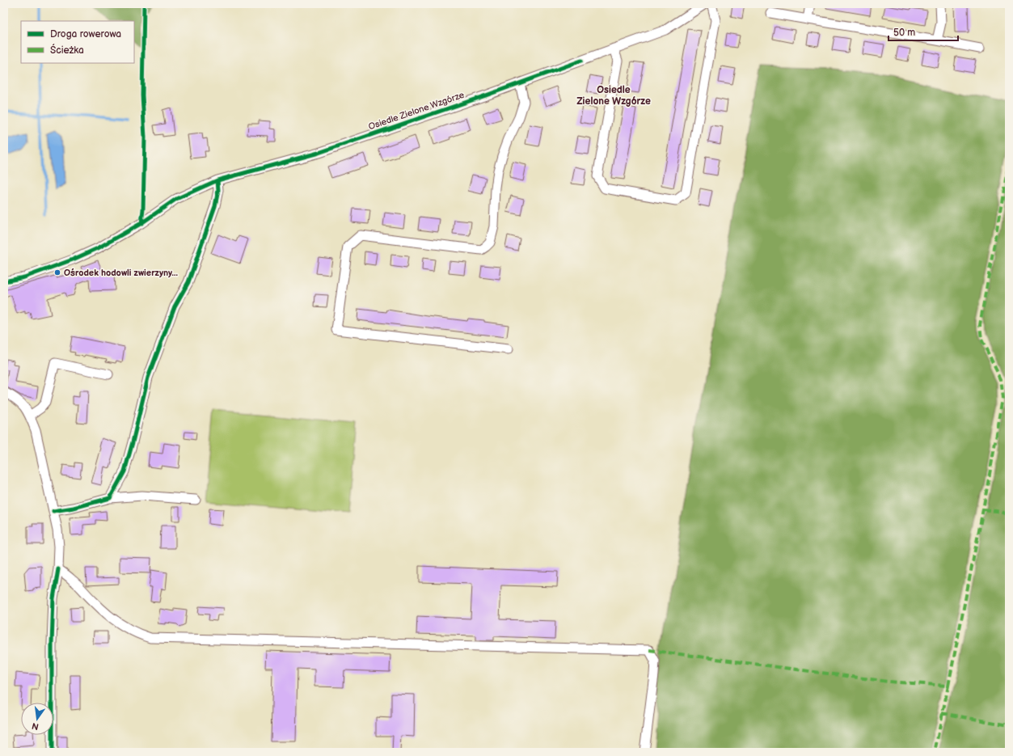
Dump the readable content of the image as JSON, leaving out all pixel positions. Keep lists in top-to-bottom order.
{
  "streets": {
    "street": ["Osiedle Zielone Wzgórze"]
  },
  "districts": ["Osiedle Zielone Wzgórze"],
  "places": ["Ośrodek hodowli zwierzyny..."],
  "legend": ["Droga rowerowa", "Ścieżka"],
  "scale_bar": "50 m",
  "north": "bottom"
}
